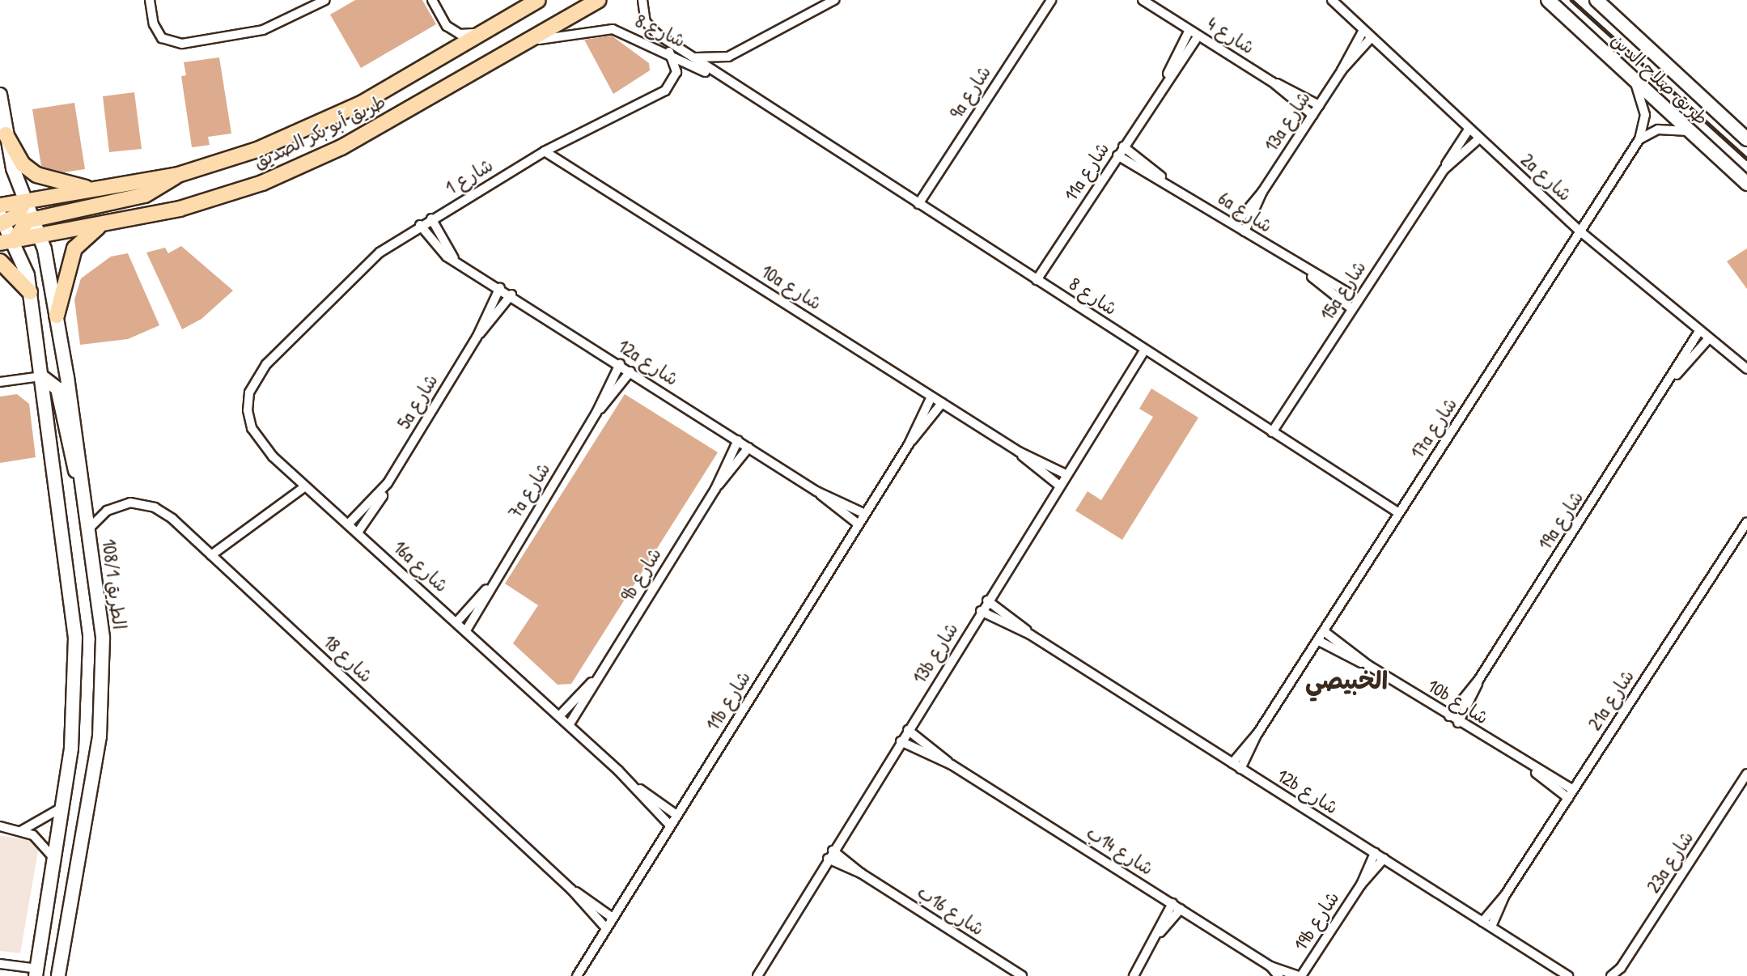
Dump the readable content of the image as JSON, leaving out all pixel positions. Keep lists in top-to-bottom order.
{
  "streets": {
    "main road": ["طريق أبو بكر الصديق"],
    "street": [
      "شارع 8",
      "شارع 4",
      "طريق صلاح الدين",
      "9a شارع",
      "13a شارع",
      "11a شارع",
      "شارع 1",
      "2a شارع",
      "6a شارع",
      "10a شارع",
      "15a شارع",
      "12a شارع",
      "5a شارع",
      "17a شارع",
      "7a شارع",
      "19a شارع",
      "16a شارع",
      "9b شارع",
      "108/1 الطريق",
      "13b شارع",
      "شارع 18",
      "21a شارع",
      "11b شارع",
      "10b شارع",
      "12b شارع",
      "شارع 14ب",
      "23a شارع",
      "شارع 16ب",
      "19b شارع"
    ]
  },
  "crossings": [
    ["شارع 8", "9a شارع"],
    ["شارع 8", "طريق أبو بكر الصديق"],
    ["شارع 8", "11a شارع"],
    ["شارع 8", "شارع 1"],
    ["شارع 8", "15a شارع"],
    ["شارع 8", "17a شارع"],
    ["شارع 8", "13b شارع"],
    ["شارع 4", "13a شارع"],
    ["شارع 4", "11a شارع"],
    ["طريق صلاح الدين", "17a شارع"],
    ["13a شارع", "2a شارع"],
    ["13a شارع", "6a شارع"],
    ["طريق أبو بكر الصديق", "108/1 الطريق"],
    ["11a شارع", "6a شارع"],
    ["شارع 1", "10a شارع"],
    ["شارع 1", "12a شارع"],
    ["شارع 1", "16a شارع"],
    ["2a شارع", "15a شارع"],
    ["2a شارع", "17a شارع"],
    ["2a شارع", "19a شارع"],
    ["6a شارع", "15a شارع"],
    ["10a شارع", "13b شارع"],
    ["10a شارع", "11b شارع"],
    ["12a شارع", "5a شارع"],
    ["12a شارع", "7a شارع"],
    ["12a شارع", "9b شارع"],
    ["12a شارع", "11b شارع"],
    ["5a شارع", "16a شارع"],
    ["17a شارع", "10b شارع"],
    ["17a شارع", "12b شارع"],
    ["7a شارع", "16a شارع"],
    ["19a شارع", "10b شارع"],
    ["16a شارع", "9b شارع"],
    ["16a شارع", "11b شارع"],
    ["108/1 الطريق", "شارع 18"],
    ["13b شارع", "12b شارع"],
    ["13b شارع", "شارع 14ب"],
    ["13b شارع", "شارع 16ب"],
    ["شارع 18", "11b شارع"],
    ["21a شارع", "10b شارع"],
    ["21a شارع", "12b شارع"],
    ["12b شارع", "19b شارع"],
    ["شارع 14ب", "19b شارع"]
  ],
  "districts": ["الخبيصي"]
}
